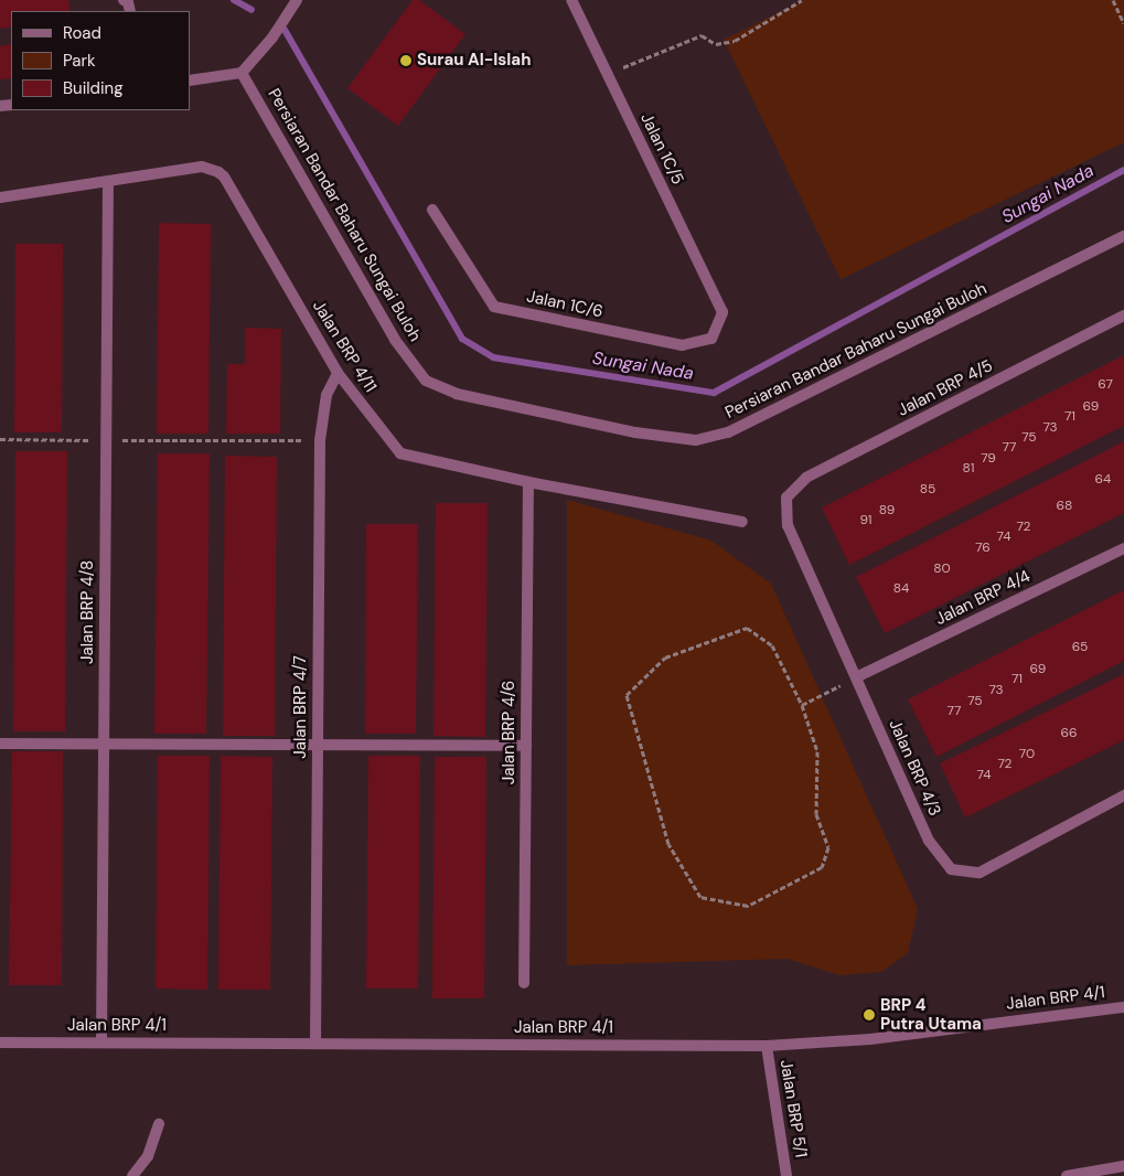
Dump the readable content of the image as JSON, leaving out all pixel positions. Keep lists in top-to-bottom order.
{
  "streets": {
    "street": [
      "Jalan 1C/5",
      "Persiaran Bandar Baharu Sungai Buloh",
      "Jalan 1C/6",
      "Jalan BRP 4/11",
      "Jalan BRP 4/5",
      "Jalan BRP 4/4",
      "Jalan BRP 4/8",
      "Jalan BRP 4/7",
      "Jalan BRP 4/6",
      "Jalan BRP 4/3",
      "Jalan BRP 4/1",
      "Jalan BRP 5/1"
    ]
  },
  "crossings": [
    ["Jalan 1C/5", "Jalan 1C/6"],
    ["Jalan BRP 4/11", "Jalan BRP 4/8"],
    ["Jalan BRP 4/11", "Jalan BRP 4/7"],
    ["Jalan BRP 4/11", "Jalan BRP 4/6"],
    ["Jalan BRP 4/5", "Jalan BRP 4/3"],
    ["Jalan BRP 4/4", "Jalan BRP 4/3"],
    ["Jalan BRP 4/8", "Jalan BRP 4/1"],
    ["Jalan BRP 4/7", "Jalan BRP 4/1"],
    ["Jalan BRP 4/1", "Jalan BRP 5/1"]
  ],
  "water": ["Sungai Nada"],
  "places": ["Surau Al-Islah", "BRP 4 Putra Utama"],
  "house_numbers": [
    "67",
    "69",
    "71",
    "73",
    "75",
    "77",
    "79",
    "81",
    "64",
    "85",
    "68",
    "89",
    "91",
    "72",
    "74",
    "76",
    "80",
    "84",
    "65",
    "69",
    "71",
    "73",
    "75",
    "77",
    "66",
    "70",
    "72",
    "74"
  ],
  "legend": ["Road", "Park", "Building"]
}
